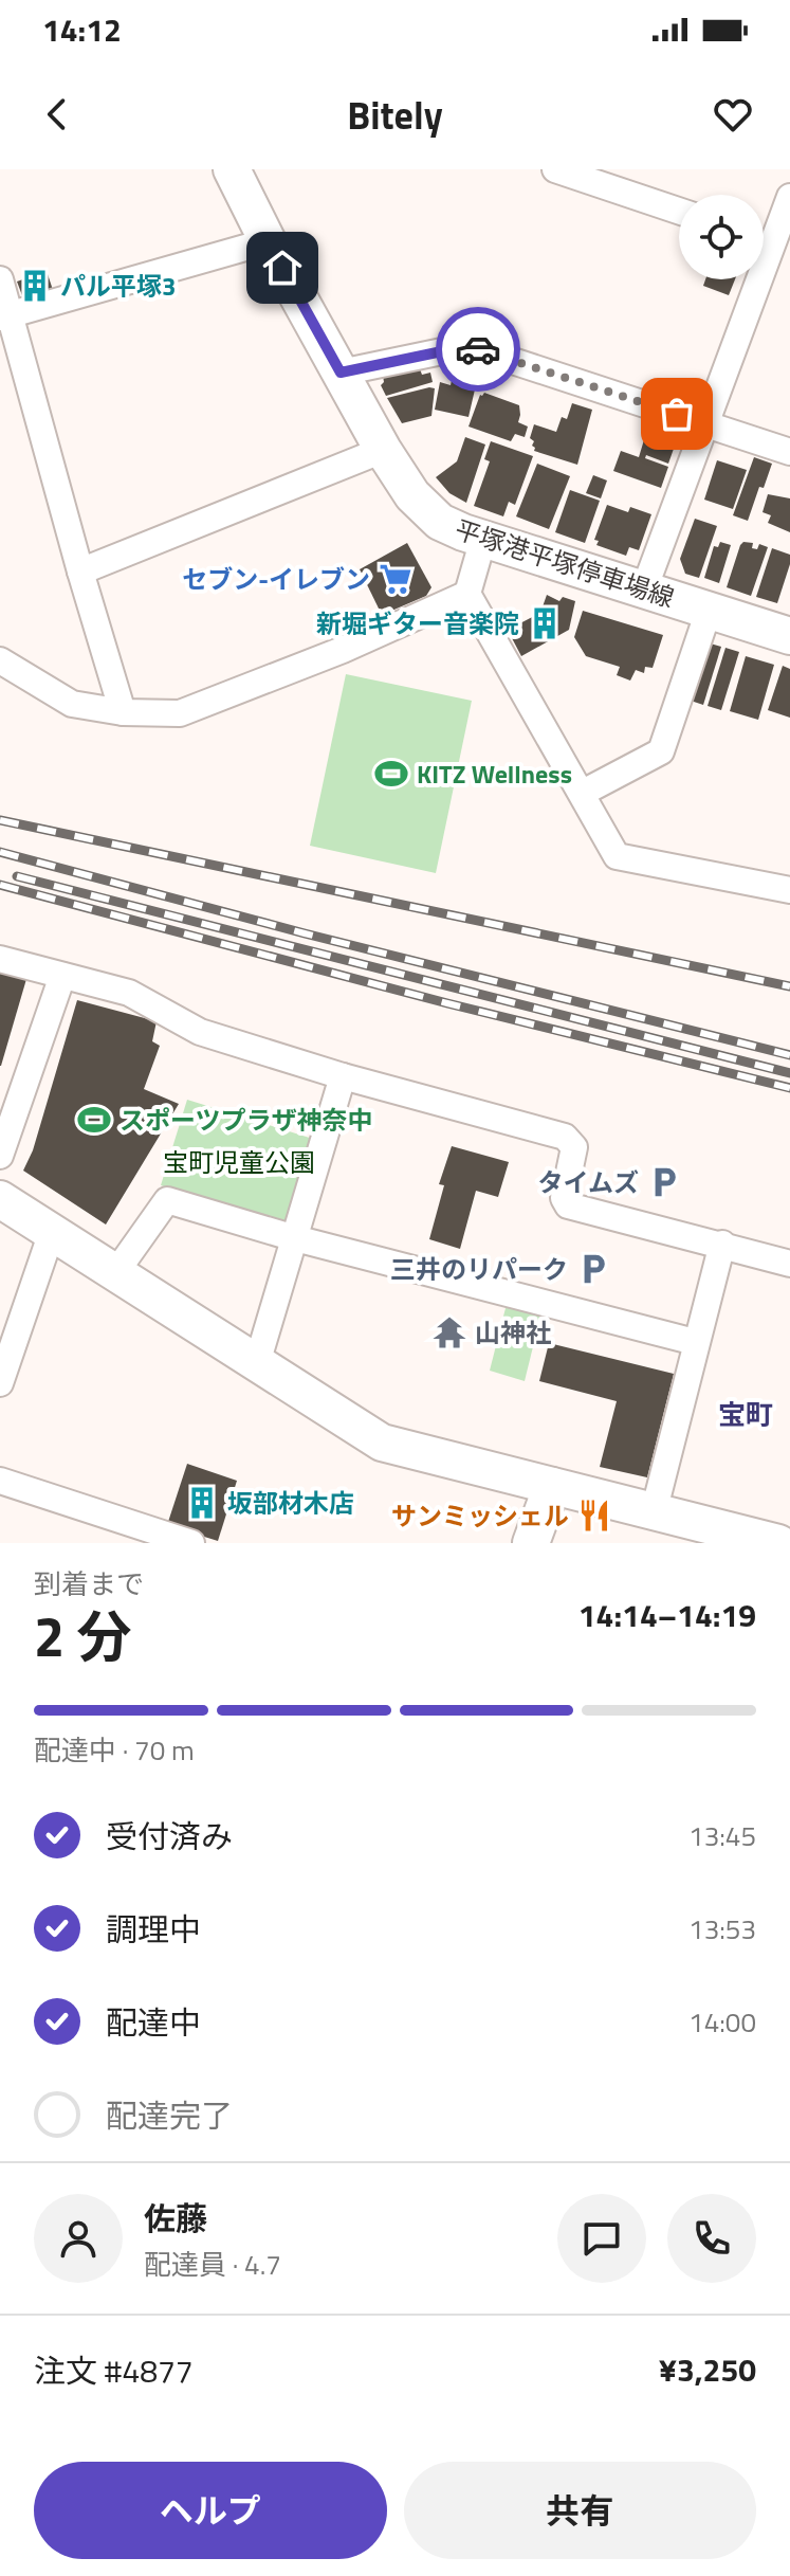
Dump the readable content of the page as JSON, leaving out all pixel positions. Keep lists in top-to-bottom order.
{
  "streets": {
    "street": ["平塚港平塚停車場線"]
  },
  "districts": ["宝町"],
  "parks": ["宝町児童公園"],
  "places": {
    "building": ["パル平塚3", "新堀ギター音楽院", "坂部材木店"],
    "supermarket": ["セブン-イレブン"],
    "sports": ["KITZ Wellness", "スポーツプラザ神奈中"],
    "parking": ["タイムズ", "三井のリパーク"],
    "temple": ["山神社"],
    "restaurant": ["サンミッシェル"]
  },
  "page": {
    "status": "14:12",
    "header": "Bitely",
    "heading": ["2 分", "到着まで", "14:14–14:19"],
    "panel": [
      "佐藤",
      "配達員 · 4.7",
      "注文 #4877",
      "¥3,250"
    ],
    "bar": "配達中 · 70 m",
    "list": [
      ["受付済み", "13:45"],
      ["調理中", "13:53"],
      ["配達中", "14:00"],
      "配達完了"
    ],
    "buttons": ["ヘルプ", "共有"]
  }
}
